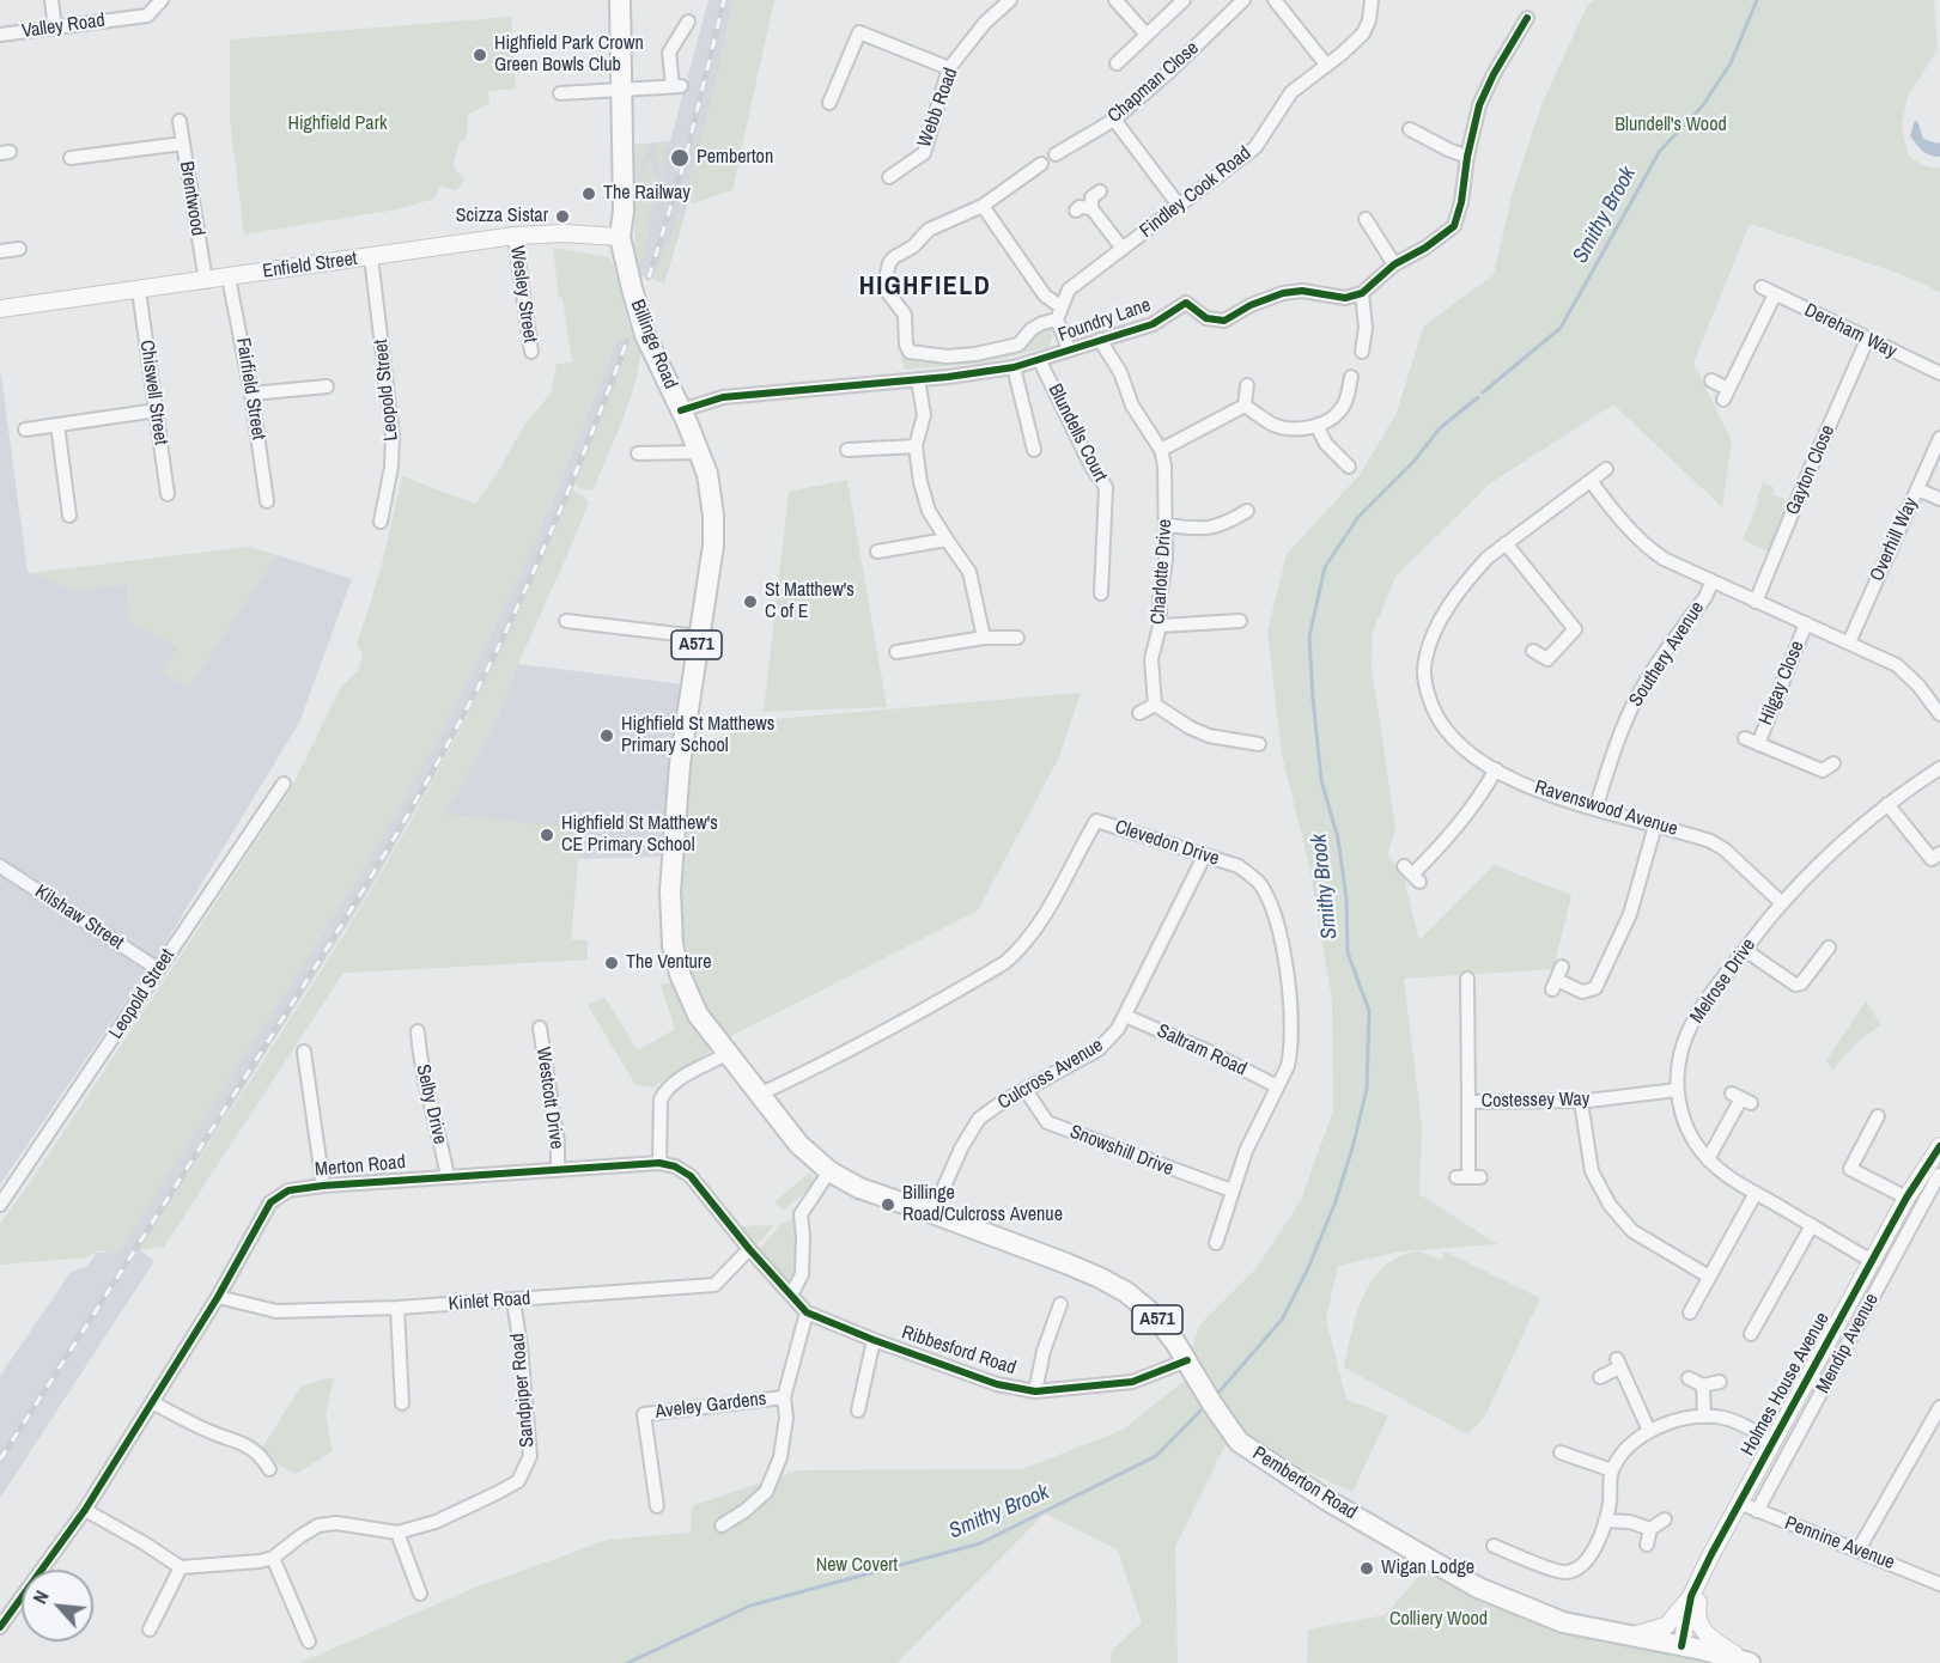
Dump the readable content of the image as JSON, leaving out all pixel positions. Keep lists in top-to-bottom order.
{
  "streets": {
    "main road": [
      "Enfield Street",
      "Billinge Road",
      "A571",
      "Holmes House Avenue",
      "Pemberton Road"
    ],
    "street": [
      "Valley Road",
      "Chapman Close",
      "Webb Road",
      "Findley Cook Road",
      "Brentwood",
      "Wesley Street",
      "Foundry Lane",
      "Dereham Way",
      "Fairfield Street",
      "Leopold Street",
      "Chiswell Street",
      "Blundells Court",
      "Gayton Close",
      "Overhill Way",
      "Charlotte Drive",
      "Southery Avenue",
      "Hilgay Close",
      "Ravenswood Avenue",
      "Clevedon Drive",
      "Kilshaw Street",
      "Melrose Drive",
      "Saltram Road",
      "Culcross Avenue",
      "Westcott Drive",
      "Costessey Way",
      "Selby Drive",
      "Snowshill Drive",
      "Merton Road",
      "Kinlet Road",
      "Mendip Avenue",
      "Ribbesford Road",
      "Sandpiper Road",
      "Aveley Gardens",
      "Pennine Avenue"
    ]
  },
  "crossings": [
    ["Brentwood", "Enfield Street"],
    ["Enfield Street", "Wesley Street"],
    ["Enfield Street", "Billinge Road"],
    ["Enfield Street", "Fairfield Street"],
    ["Enfield Street", "Leopold Street"],
    ["Enfield Street", "Chiswell Street"],
    ["Foundry Lane", "Billinge Road"],
    ["Foundry Lane", "Blundells Court"],
    ["Foundry Lane", "Charlotte Drive"],
    ["Dereham Way", "Gayton Close"],
    ["Billinge Road", "Pemberton Road"],
    ["Leopold Street", "Kilshaw Street"],
    ["Southery Avenue", "Ravenswood Avenue"],
    ["Ravenswood Avenue", "Melrose Drive"],
    ["Clevedon Drive", "Saltram Road"],
    ["Clevedon Drive", "Culcross Avenue"],
    ["Clevedon Drive", "Snowshill Drive"],
    ["Clevedon Drive", "Pemberton Road"],
    ["Melrose Drive", "Costessey Way"],
    ["Melrose Drive", "Holmes House Avenue"],
    ["Saltram Road", "Culcross Avenue"],
    ["Culcross Avenue", "Snowshill Drive"],
    ["Culcross Avenue", "Pemberton Road"],
    ["Westcott Drive", "Merton Road"],
    ["Selby Drive", "Merton Road"],
    ["Merton Road", "Kinlet Road"],
    ["Merton Road", "Ribbesford Road"],
    ["Kinlet Road", "Sandpiper Road"],
    ["Mendip Avenue", "Holmes House Avenue"],
    ["Mendip Avenue", "Pennine Avenue"],
    ["Ribbesford Road", "Pemberton Road"],
    ["Holmes House Avenue", "Pemberton Road"],
    ["Holmes House Avenue", "Pennine Avenue"]
  ],
  "districts": ["HIGHFIELD"],
  "water": ["Smithy Brook"],
  "parks": [
    "Highfield Park",
    "Blundell's Wood",
    "New Covert",
    "Colliery Wood"
  ],
  "places": [
    "Highfield Park Crown Green Bowls Club",
    "Pemberton",
    "The Railway",
    "Scizza Sistar",
    "St Matthew's C of E",
    "Highfield St Matthews Primary School",
    "Highfield St Matthew's CE Primary School",
    "The Venture",
    "Billinge Road/Culcross Avenue",
    "Wigan Lodge"
  ],
  "north": "top left"
}
